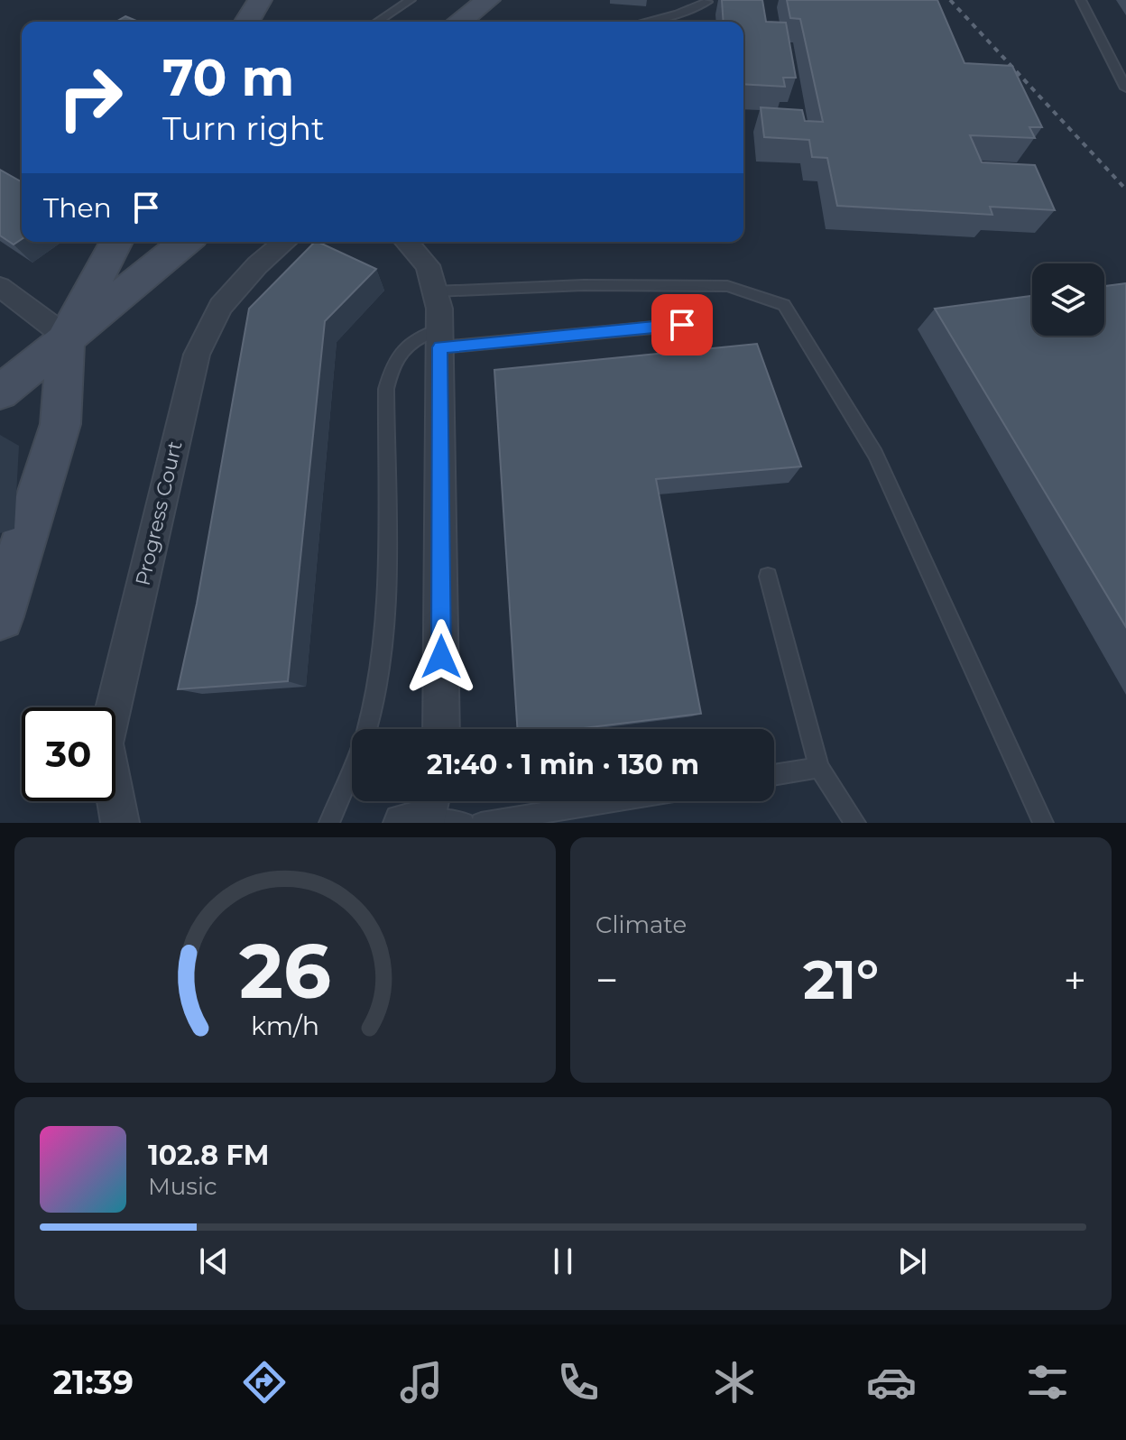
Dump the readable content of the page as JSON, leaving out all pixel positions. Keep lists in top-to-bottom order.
{
  "streets": {
    "street": ["Progress Court"]
  },
  "page": {
    "turn": ["70 m", "Turn right"],
    "then": "Then",
    "limit": "30",
    "trip": "21:40 · 1 min · 130 m",
    "tile": "Climate",
    "heat": ["−", "21°", "+"],
    "song": ["102.8 FM", "Music"],
    "tabs": "21:39",
    "gauge": ["26", "km/h"]
  }
}
